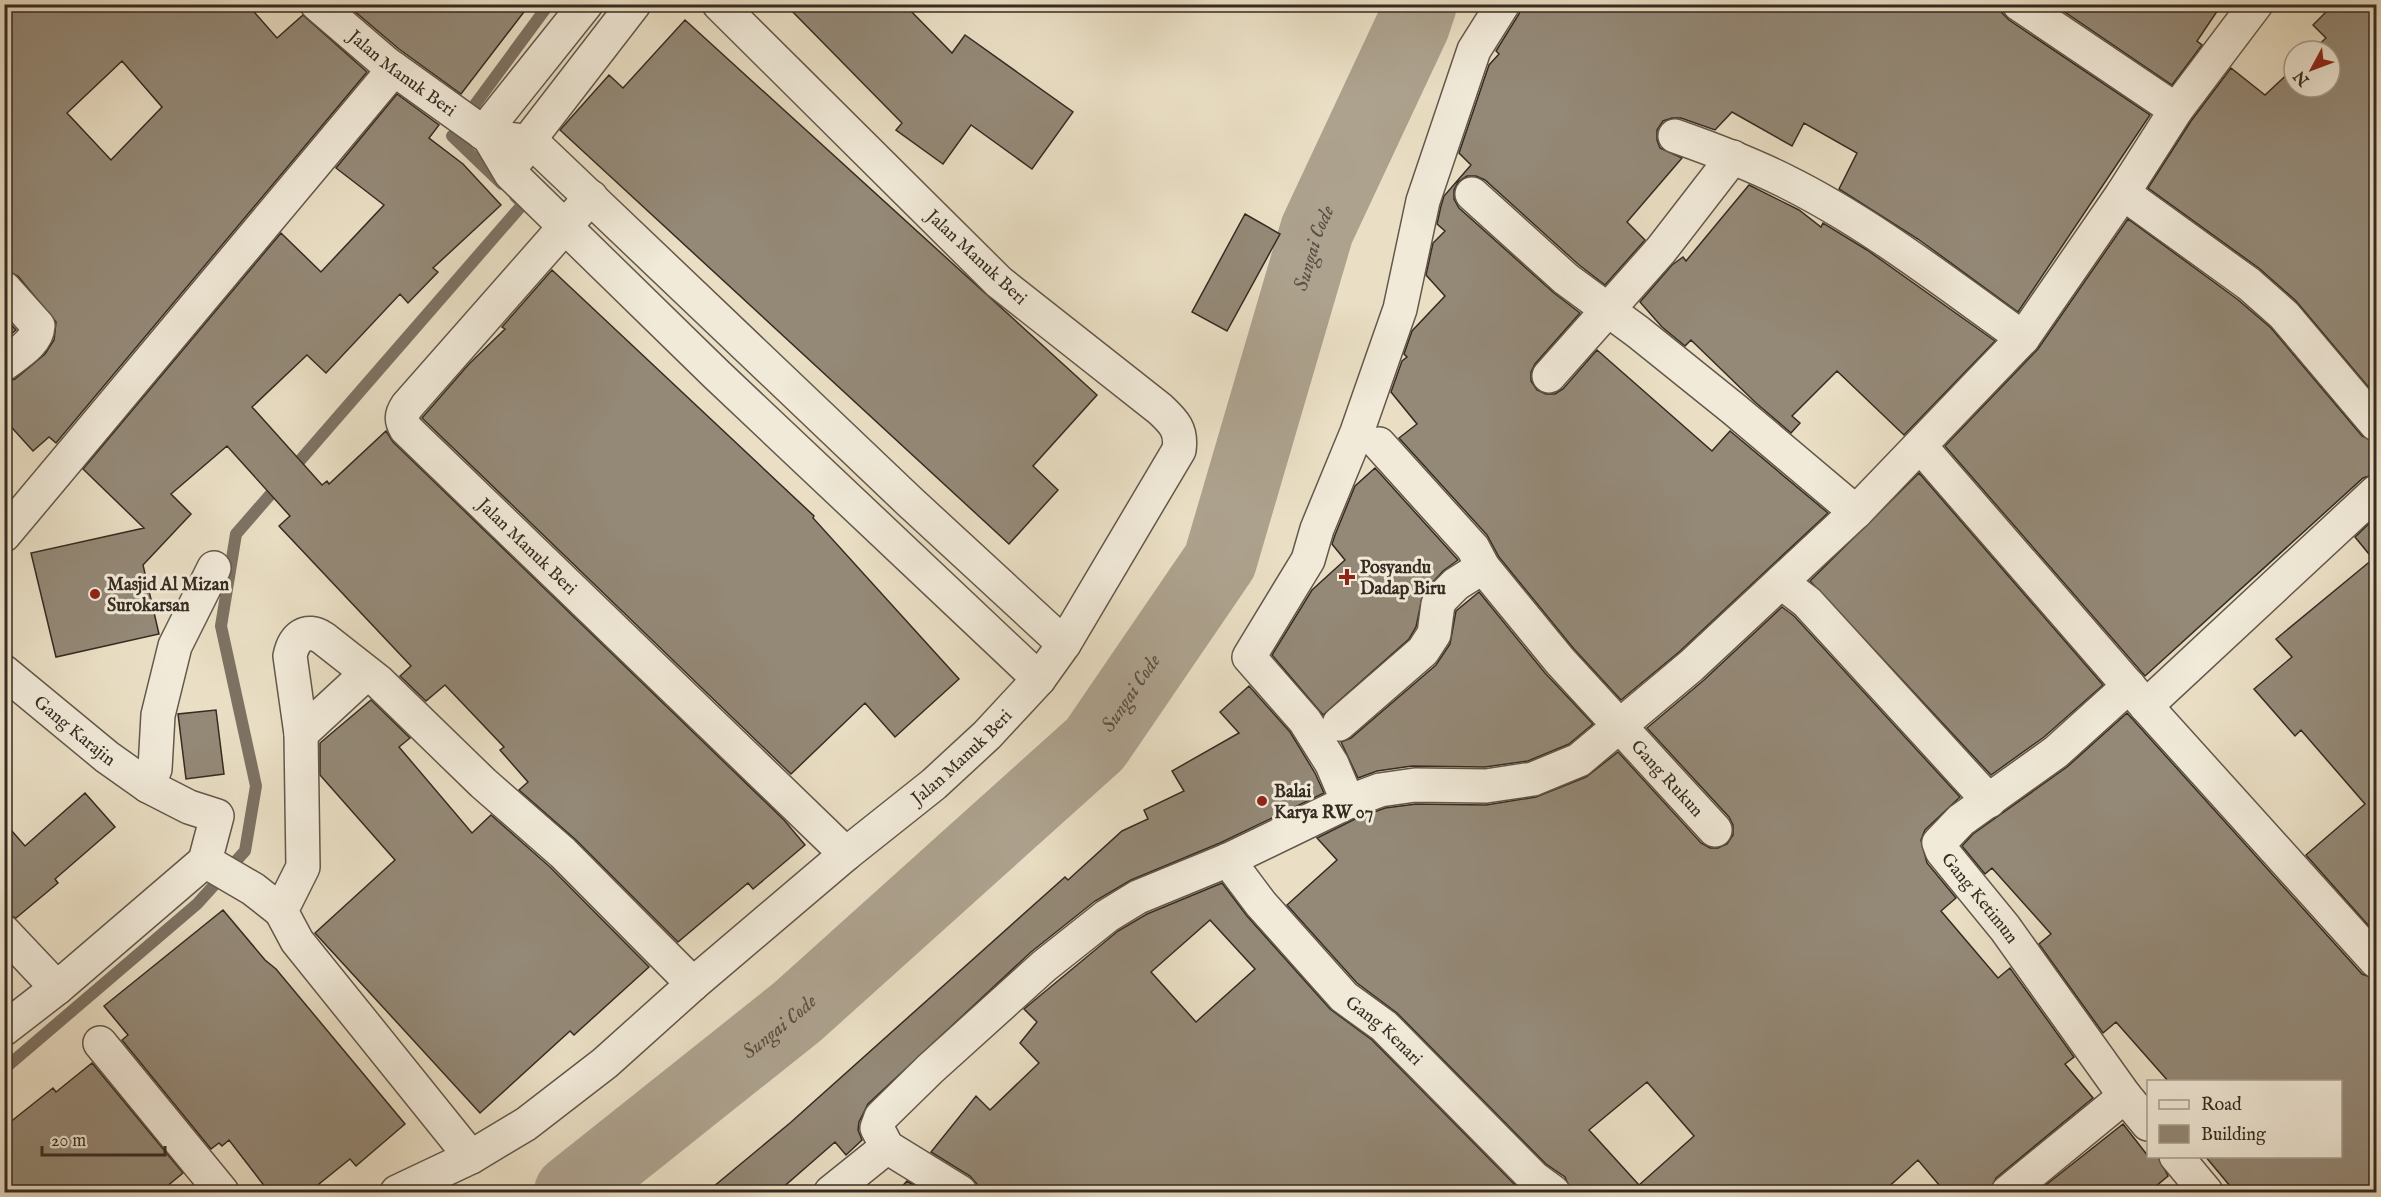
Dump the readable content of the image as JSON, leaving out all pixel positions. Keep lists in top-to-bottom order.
{
  "streets": {
    "street": [
      "Jalan Manuk Beri",
      "Gang Karajin",
      "Gang Rukun",
      "Gang Ketimun",
      "Gang Kenari"
    ]
  },
  "water": ["Sungai Code"],
  "places": {
    "health": ["Posyandu Dadap Biru"],
    "other": ["Masjid Al Mizan Surokarsan", "Balai Karya RW 07"]
  },
  "legend": ["Road", "Building"],
  "scale_bar": "20 m",
  "north": "bottom left"
}
